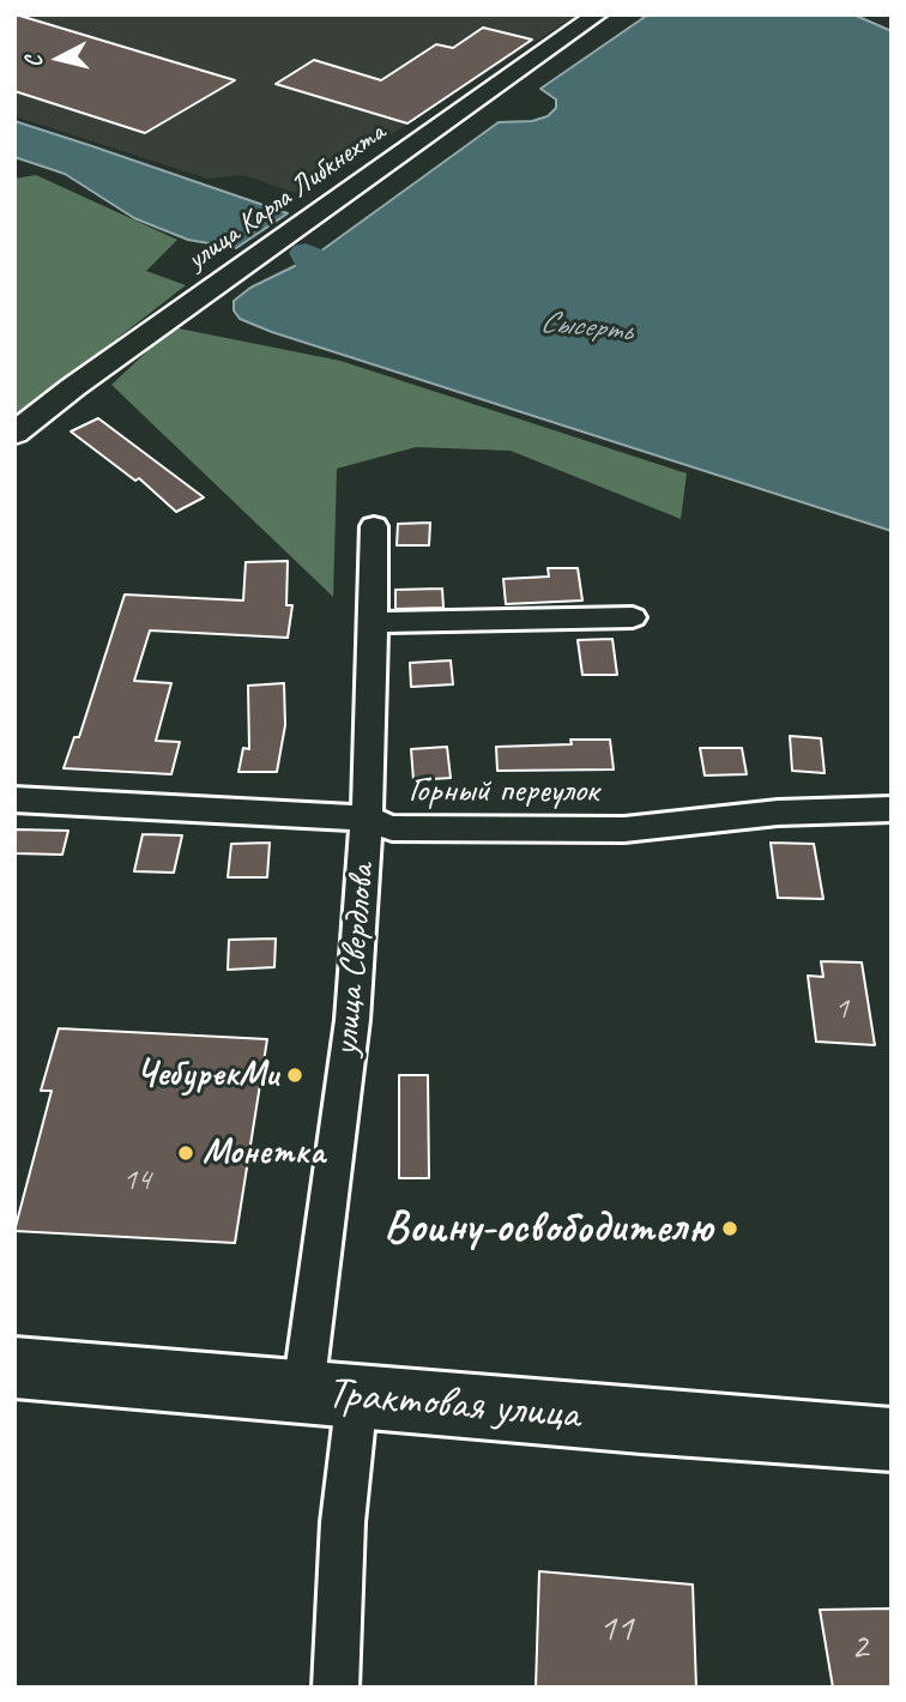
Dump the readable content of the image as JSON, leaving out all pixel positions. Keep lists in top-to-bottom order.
{
  "streets": {
    "main road": ["Трактовая улица"],
    "street": ["улица Карла Либкнехта", "Горный переулок", "улица Свердлова"]
  },
  "crossings": [
    ["Горный переулок", "улица Свердлова"],
    ["улица Свердлова", "Трактовая улица"]
  ],
  "water": ["Сысерть"],
  "places": ["ЧебурекМи", "Монетка", "Воину-освободителю"],
  "house_numbers": [
    "1",
    "14",
    "11",
    "2"
  ],
  "north": "left"
}
